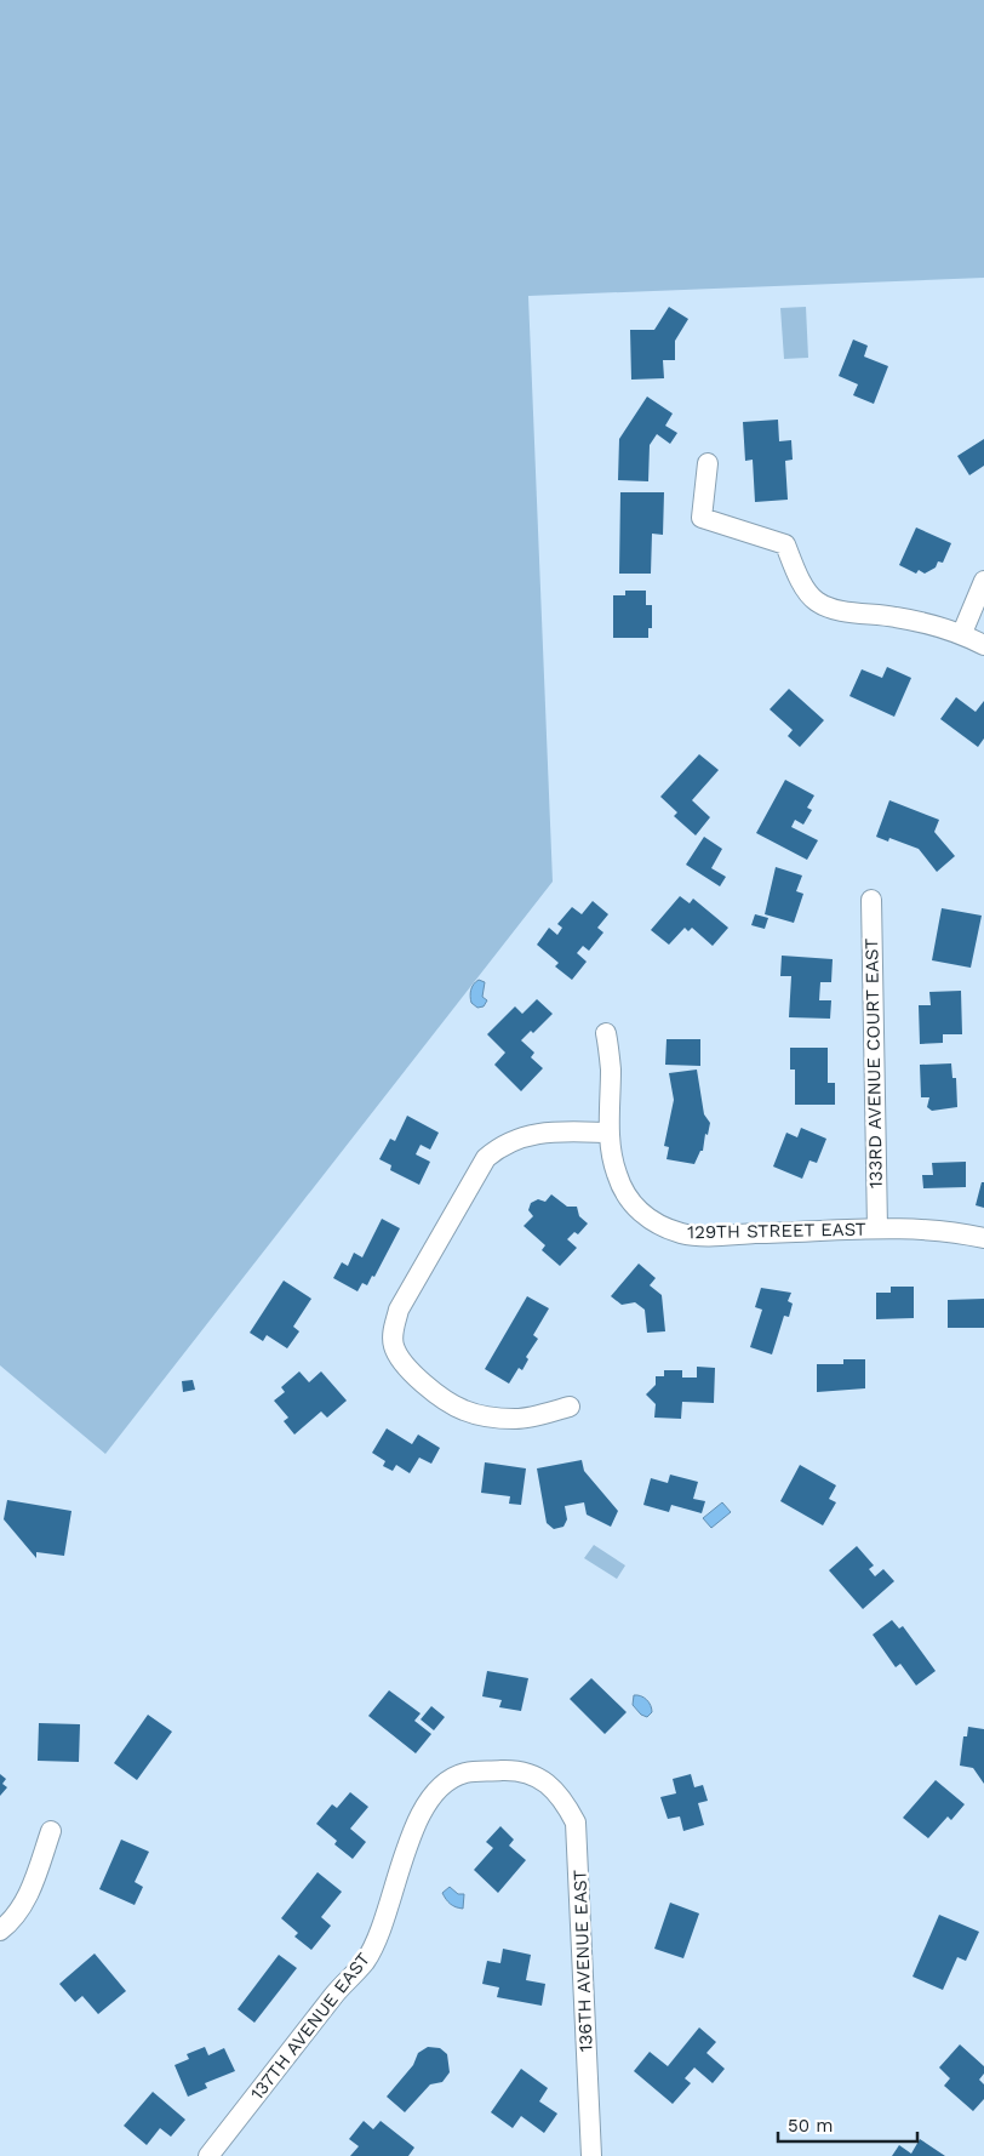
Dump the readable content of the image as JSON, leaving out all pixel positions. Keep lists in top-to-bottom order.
{
  "streets": {
    "street": [
      "133RD AVENUE COURT EAST",
      "129TH STREET EAST",
      "136TH AVENUE EAST",
      "137TH AVENUE EAST"
    ]
  },
  "crossings": [
    ["133RD AVENUE COURT EAST", "129TH STREET EAST"],
    ["136TH AVENUE EAST", "137TH AVENUE EAST"]
  ],
  "scale_bar": "50 m"
}
